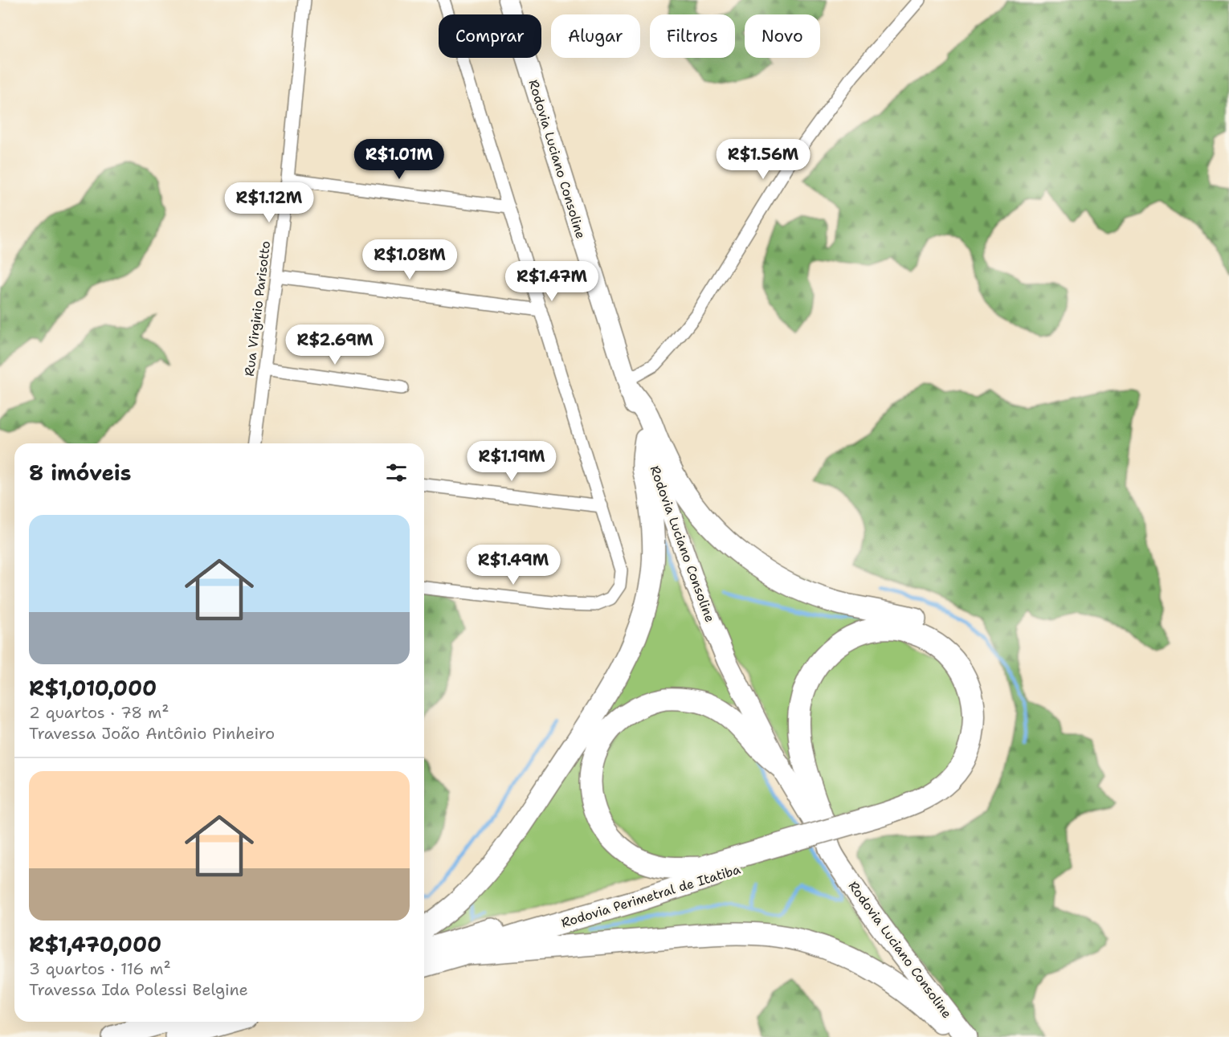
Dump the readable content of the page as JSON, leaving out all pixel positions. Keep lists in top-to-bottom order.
{
  "streets": {
    "highway": ["Rodovia Luciano Consoline", "Rodovia Perimetral de Itatiba"],
    "street": ["Rua Virginio Parisotto"]
  },
  "page": {
    "chip": [
      "Comprar",
      "Alugar",
      "Filtros",
      "Novo"
    ],
    "price": [
      "R$1.01M",
      "R$1.56M",
      "R$1.12M",
      "R$1.08M",
      "R$1.47M",
      "R$2.69M",
      "R$1.19M",
      "R$1.49M"
    ],
    "heading": "8 imóveis",
    "list": [
      {
        "name": "R$1,010,000",
        "note": "2 quartos · 78 m² · Travessa João Antônio Pinheiro"
      },
      {
        "name": "R$1,470,000",
        "note": "3 quartos · 116 m² · Travessa Ida Polessi Belgine"
      }
    ]
  }
}
